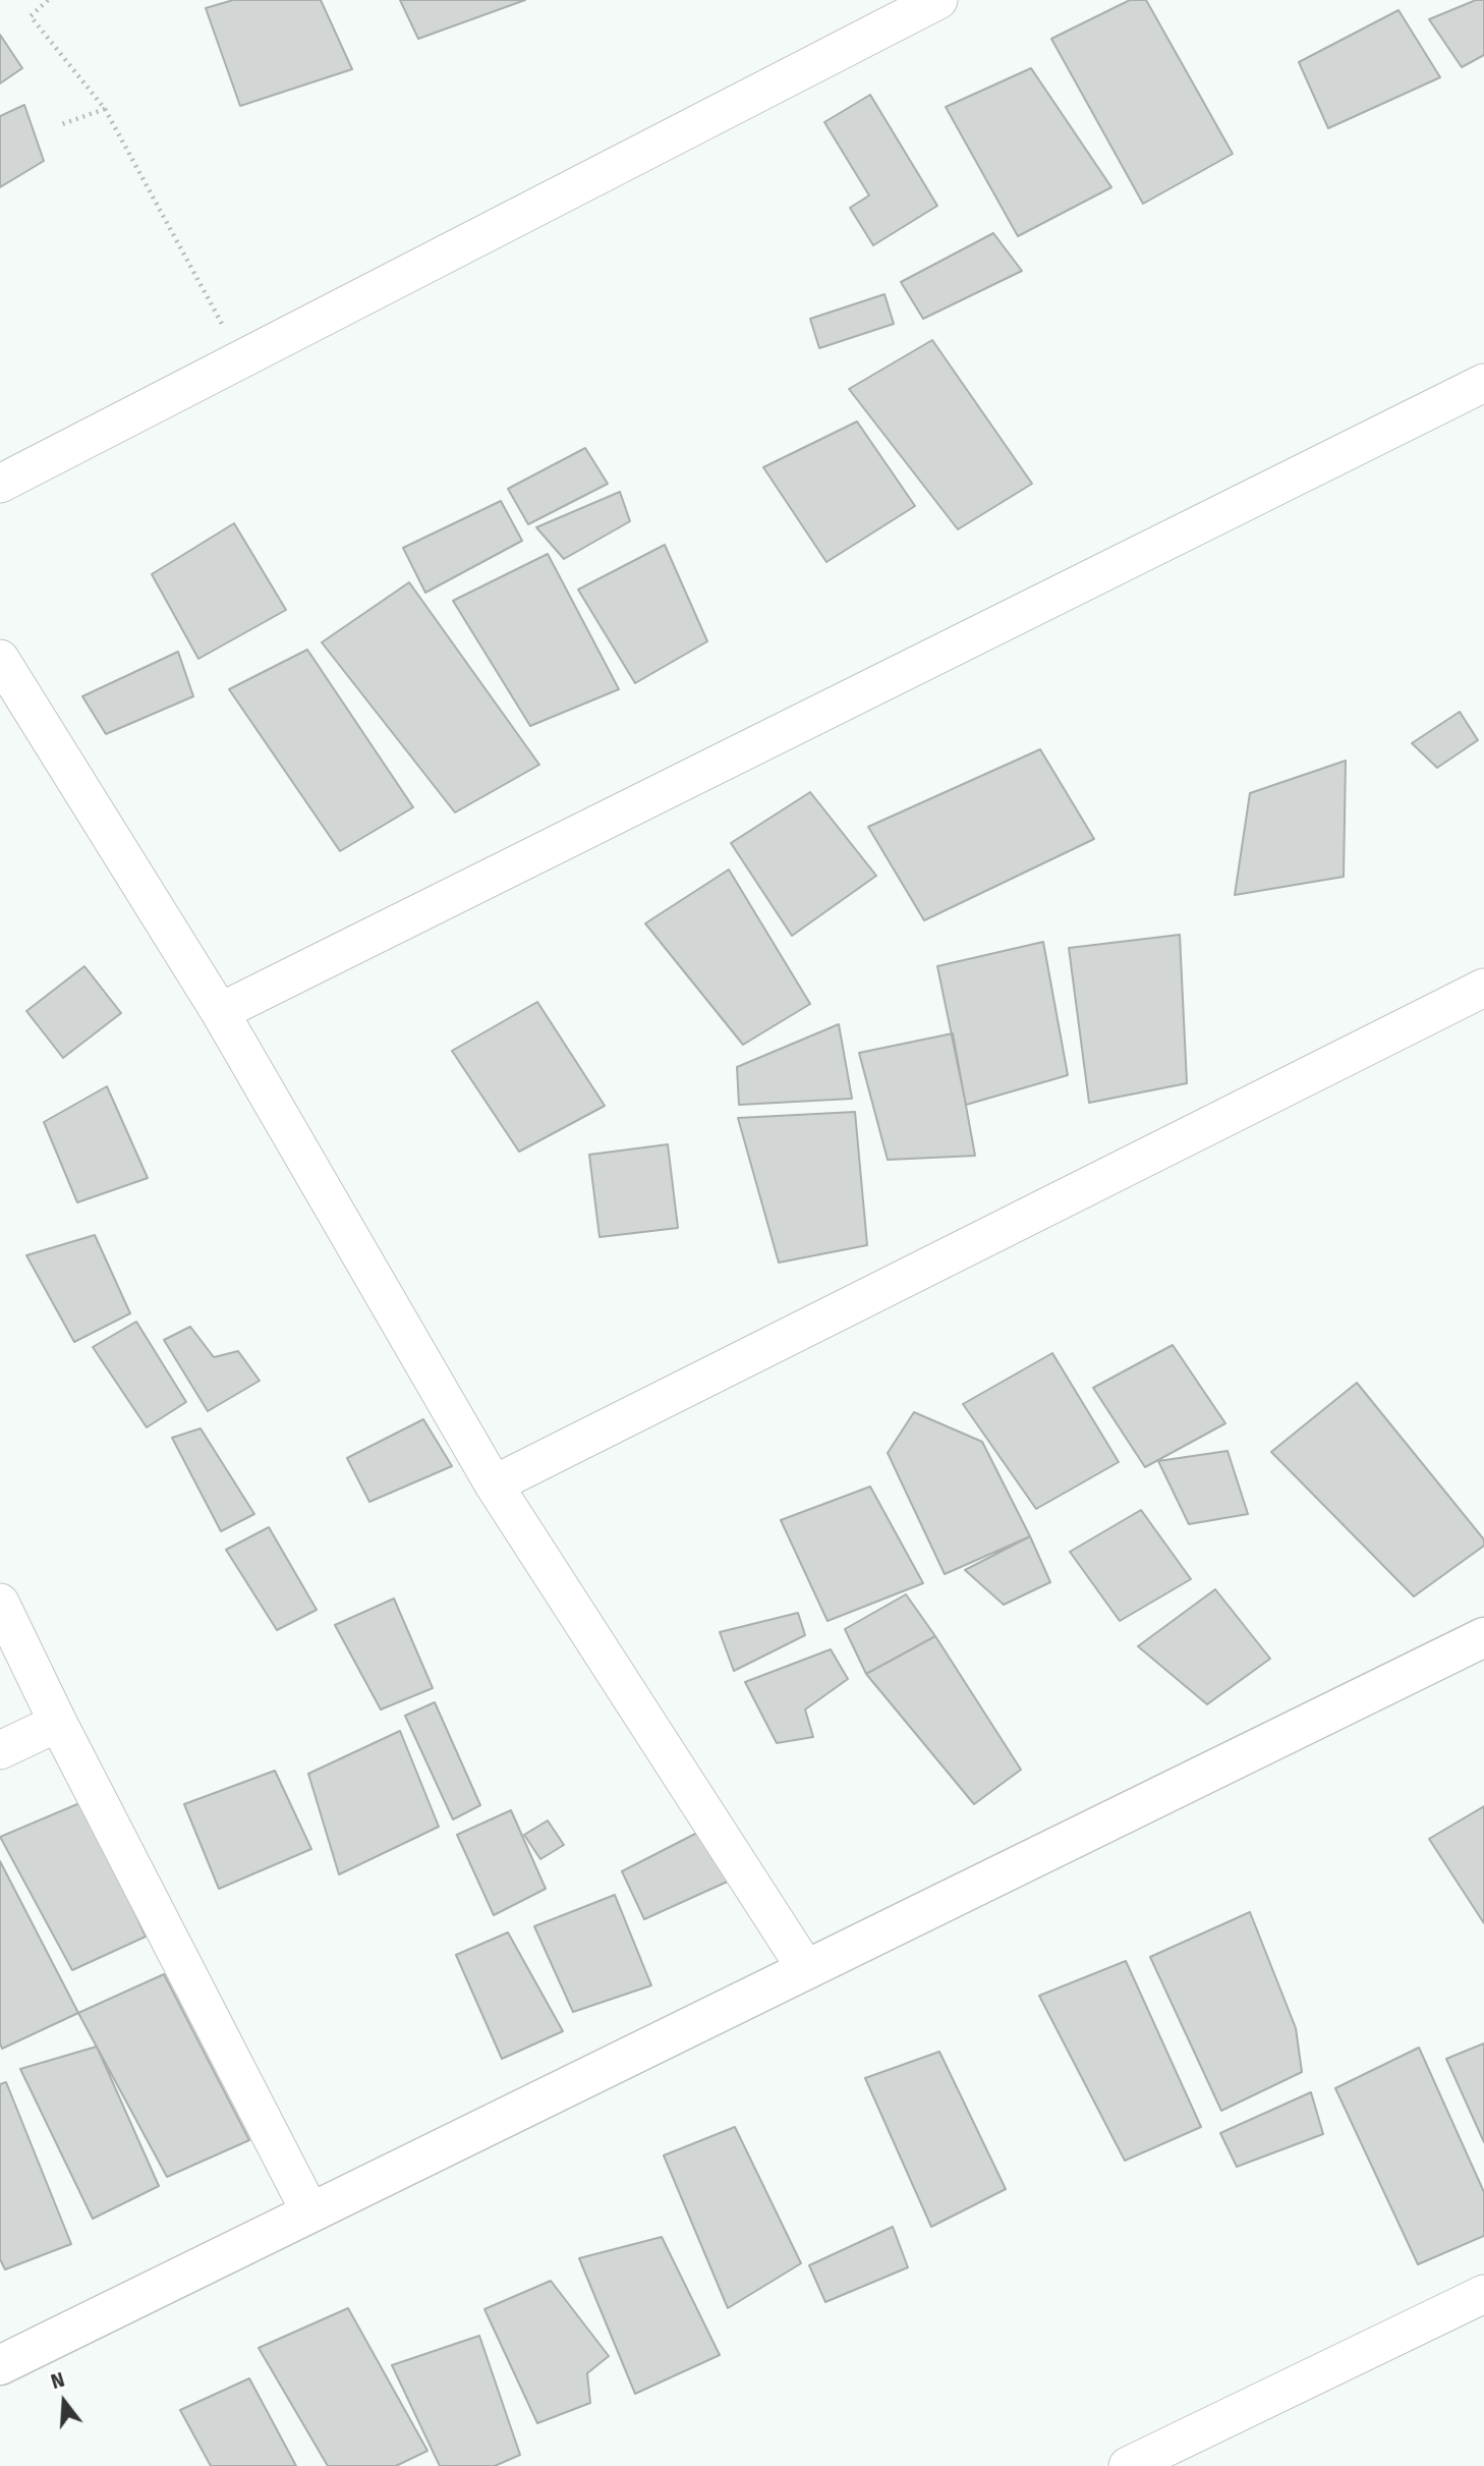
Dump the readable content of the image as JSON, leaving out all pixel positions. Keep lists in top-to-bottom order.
{
  "north": "top"
}
